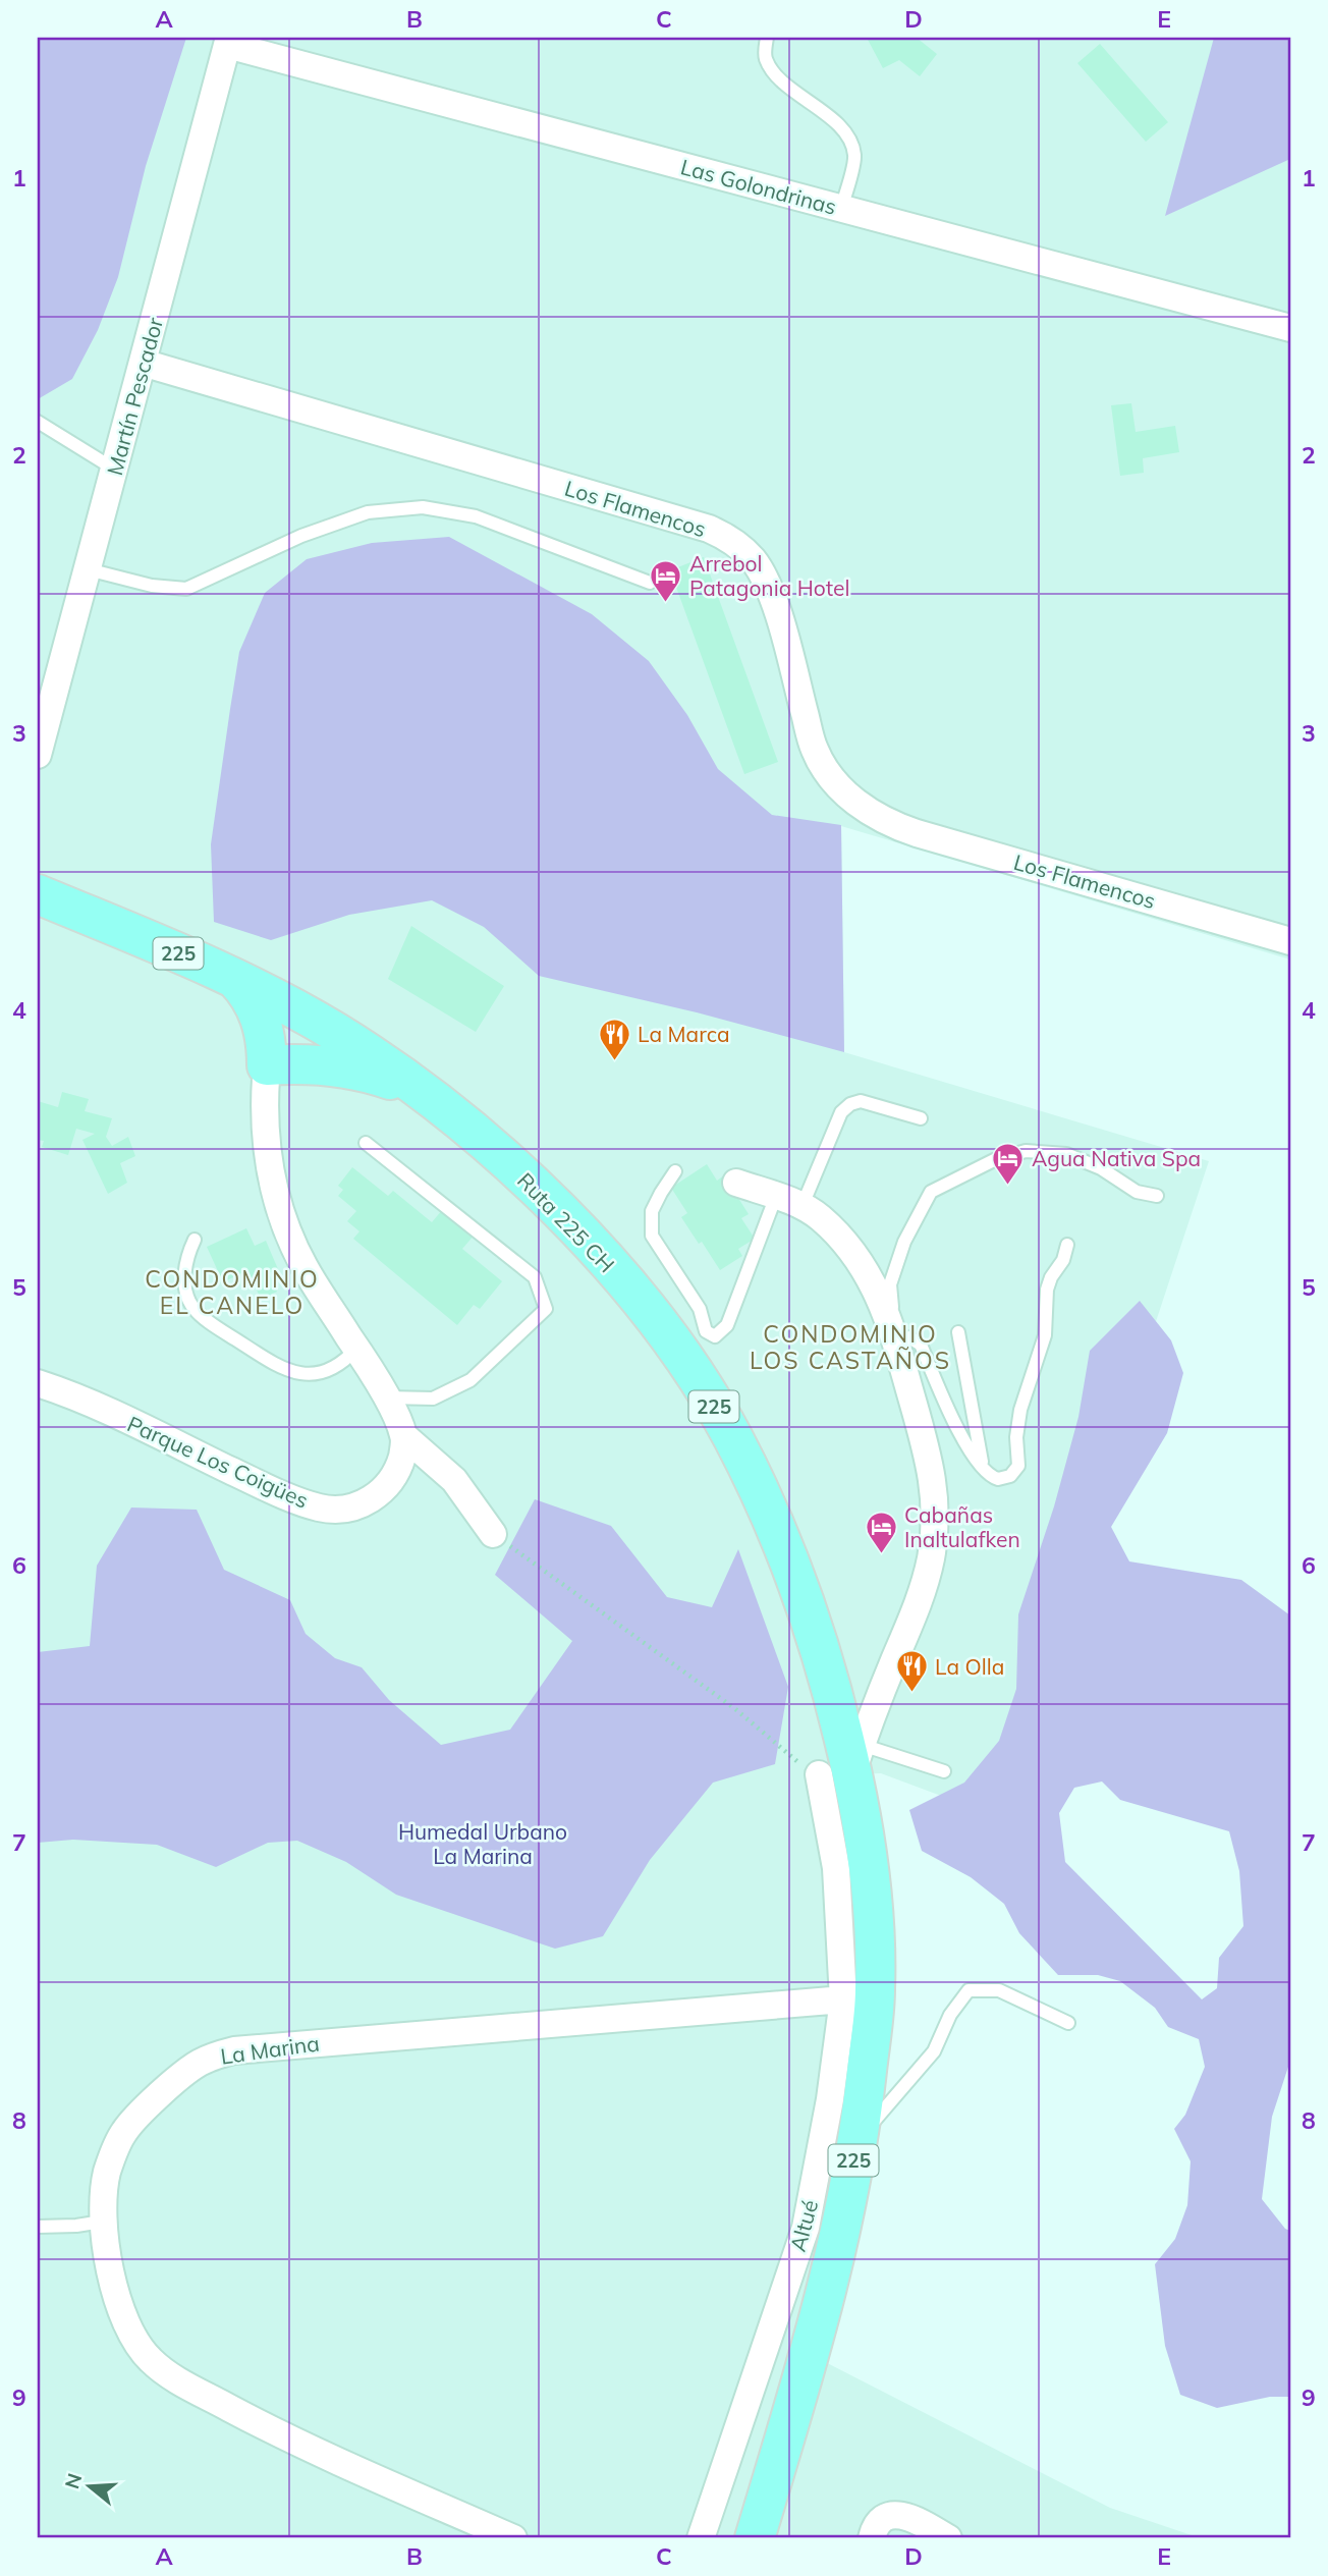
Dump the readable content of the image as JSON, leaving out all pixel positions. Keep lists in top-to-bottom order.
{
  "streets": {
    "main road": ["225", "Ruta 225 CH"],
    "street": [
      "Las Golondrinas",
      "Martín Pescador",
      "Los Flamencos",
      "Parque Los Coigües",
      "La Marina",
      "Altué"
    ]
  },
  "crossings": [
    ["Las Golondrinas", "Martín Pescador"],
    ["Martín Pescador", "Los Flamencos"],
    ["225", "Ruta 225 CH"],
    ["225", "La Marina"],
    ["225", "Altué"],
    ["La Marina", "Altué"]
  ],
  "districts": ["CONDOMINIO EL CANELO", "CONDOMINIO LOS CASTAÑOS"],
  "parks": ["Humedal Urbano La Marina"],
  "places": {
    "hotel": ["Arrebol Patagonia Hotel", "Agua Nativa Spa", "Cabañas Inaltulafken"],
    "restaurant": ["La Marca", "La Olla"]
  },
  "north": "left",
  "grid": {
    "columns": [
      "A",
      "B",
      "C",
      "D",
      "E"
    ],
    "rows": [
      "1",
      "2",
      "3",
      "4",
      "5",
      "6",
      "7",
      "8",
      "9"
    ]
  }
}
